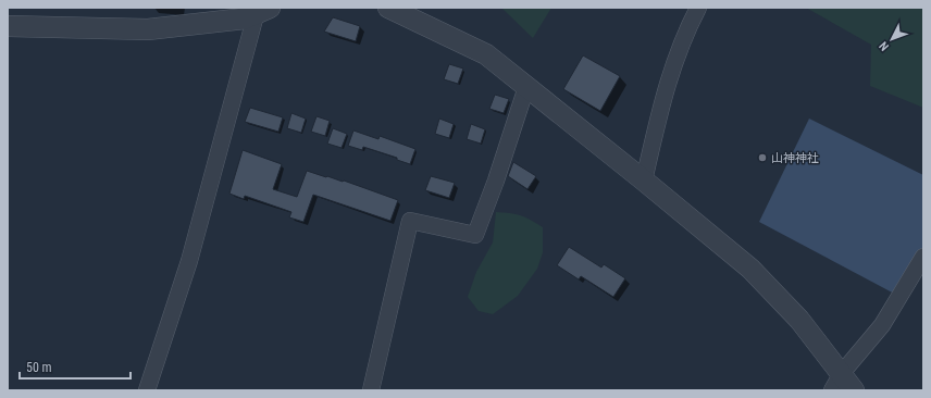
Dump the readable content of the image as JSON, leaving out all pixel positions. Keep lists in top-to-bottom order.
{
  "places": ["山神神社"],
  "scale_bar": "50 m",
  "north": "bottom left"
}
